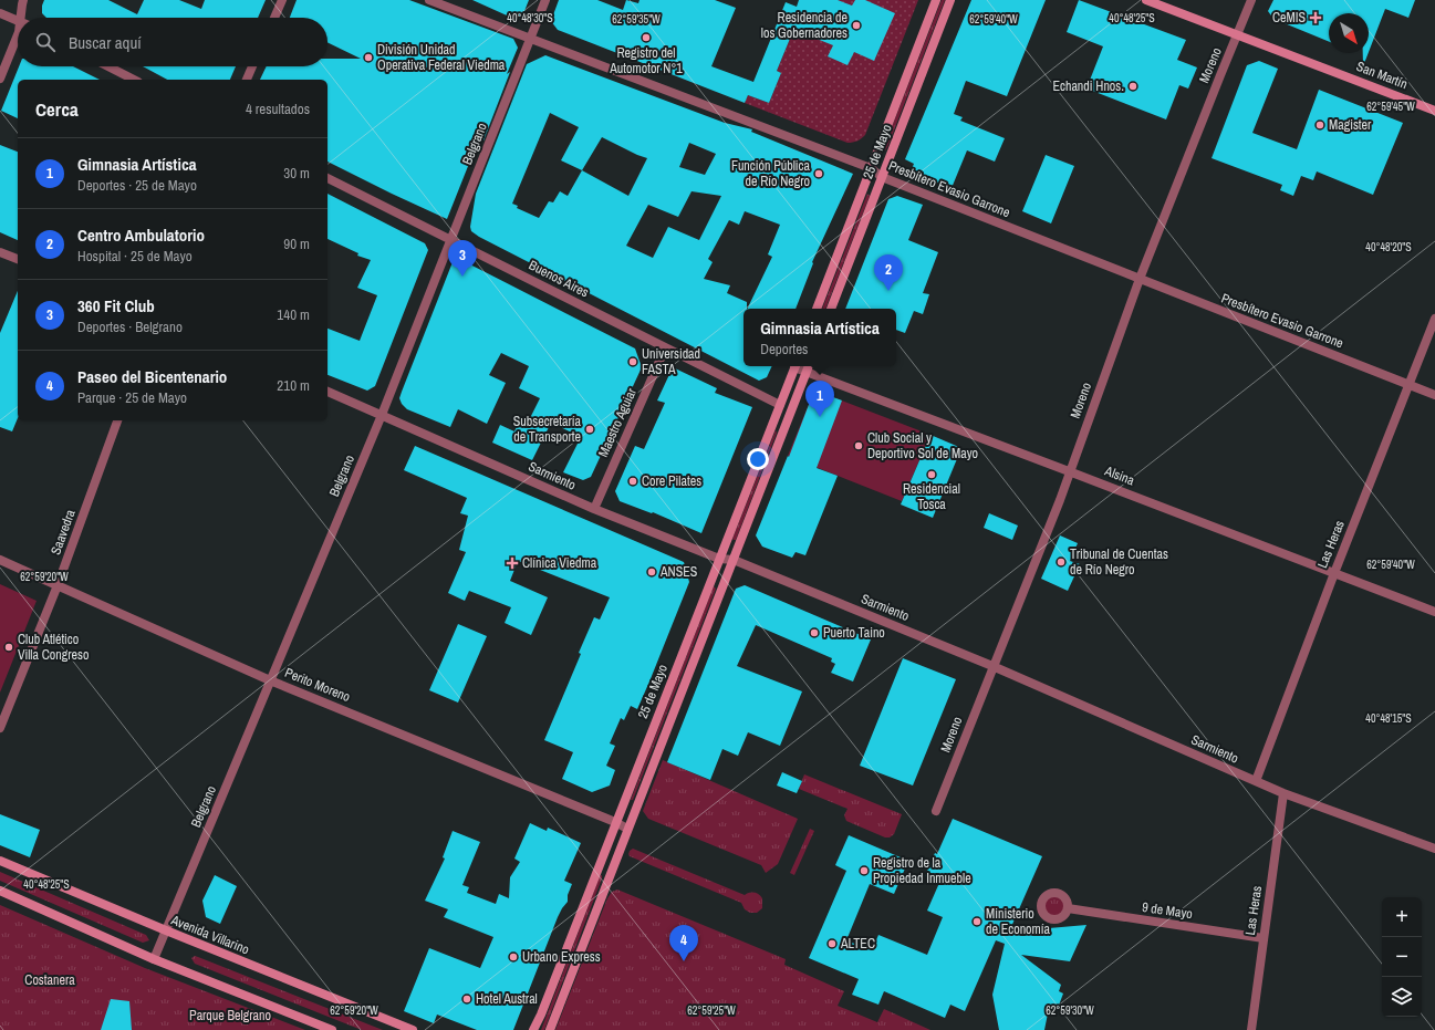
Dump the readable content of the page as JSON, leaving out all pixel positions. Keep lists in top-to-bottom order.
{
  "streets": {
    "main road": ["San Martín", "25 de Mayo", "Avenida Villarino"],
    "street": [
      "Moreno",
      "Belgrano",
      "Presbítero Evasio Garrone",
      "Buenos Aires",
      "Maestro Aguiar",
      "Sarmiento",
      "Alsina",
      "Saavedra",
      "Las Heras",
      "Perito Moreno",
      "9 de Mayo"
    ]
  },
  "crossings": [
    ["Moreno", "San Martín"],
    ["Moreno", "Presbítero Evasio Garrone"],
    ["Moreno", "Sarmiento"],
    ["Moreno", "Alsina"],
    ["Belgrano", "Presbítero Evasio Garrone"],
    ["Belgrano", "Buenos Aires"],
    ["Belgrano", "Sarmiento"],
    ["Belgrano", "Perito Moreno"],
    ["Belgrano", "Avenida Villarino"],
    ["25 de Mayo", "Presbítero Evasio Garrone"],
    ["25 de Mayo", "Buenos Aires"],
    ["25 de Mayo", "Sarmiento"],
    ["25 de Mayo", "Alsina"],
    ["25 de Mayo", "Perito Moreno"],
    ["Presbítero Evasio Garrone", "Las Heras"],
    ["Buenos Aires", "Maestro Aguiar"],
    ["Maestro Aguiar", "Sarmiento"],
    ["Sarmiento", "Las Heras"],
    ["Alsina", "Las Heras"],
    ["Saavedra", "Perito Moreno"],
    ["Las Heras", "9 de Mayo"]
  ],
  "parks": ["Costanera", "Parque Belgrano"],
  "places": {
    "health": ["CeMIS", "Clínica Viedma"],
    "other": [
      "Residencia de los Gobernadores",
      "Registro del Automotor N°1",
      "División Unidad Operativa Federal Viedma",
      "Echandi Hnos.",
      "Magister",
      "Función Pública de Río Negro",
      "Universidad FASTA",
      "Subsecretaría de Transporte",
      "Club Social y Deportivo Sol de Mayo",
      "Residencial Tosca",
      "Core Pilates",
      "Tribunal de Cuentas de Río Negro",
      "ANSES",
      "Puerto Taino",
      "Club Atlético Villa Congreso",
      "Registro de la Propiedad Inmueble",
      "Ministerio de Economía",
      "ALTEC",
      "Urbano Express",
      "Hotel Austral"
    ]
  },
  "north": "bottom right",
  "page": {
    "search": "Buscar aquí",
    "heading": ["Cerca", "4 resultados"],
    "list": [
      {
        "mark": "1",
        "name": "Gimnasia Artística",
        "note": "Deportes · 25 de Mayo",
        "value": "30 m"
      },
      {
        "mark": "2",
        "name": "Centro Ambulatorio",
        "note": "Hospital · 25 de Mayo",
        "value": "90 m"
      },
      {
        "mark": "3",
        "name": "360 Fit Club",
        "note": "Deportes · Belgrano",
        "value": "140 m"
      },
      {
        "mark": "4",
        "name": "Paseo del Bicentenario",
        "note": "Parque · 25 de Mayo",
        "value": "210 m"
      }
    ],
    "pins": [
      "3",
      "2",
      "1",
      "4"
    ],
    "popup": ["Gimnasia Artística", "Deportes"],
    "map_buttons": ["+", "−"]
  },
  "coordinates": [
    "40°48'30\"S",
    "40°48'25\"S",
    "62°59'35\"W",
    "62°59'40\"W",
    "62°59'45\"W",
    "40°48'20\"S",
    "62°59'20\"W",
    "40°48'15\"S",
    "62°59'25\"W",
    "62°59'30\"W"
  ]
}
